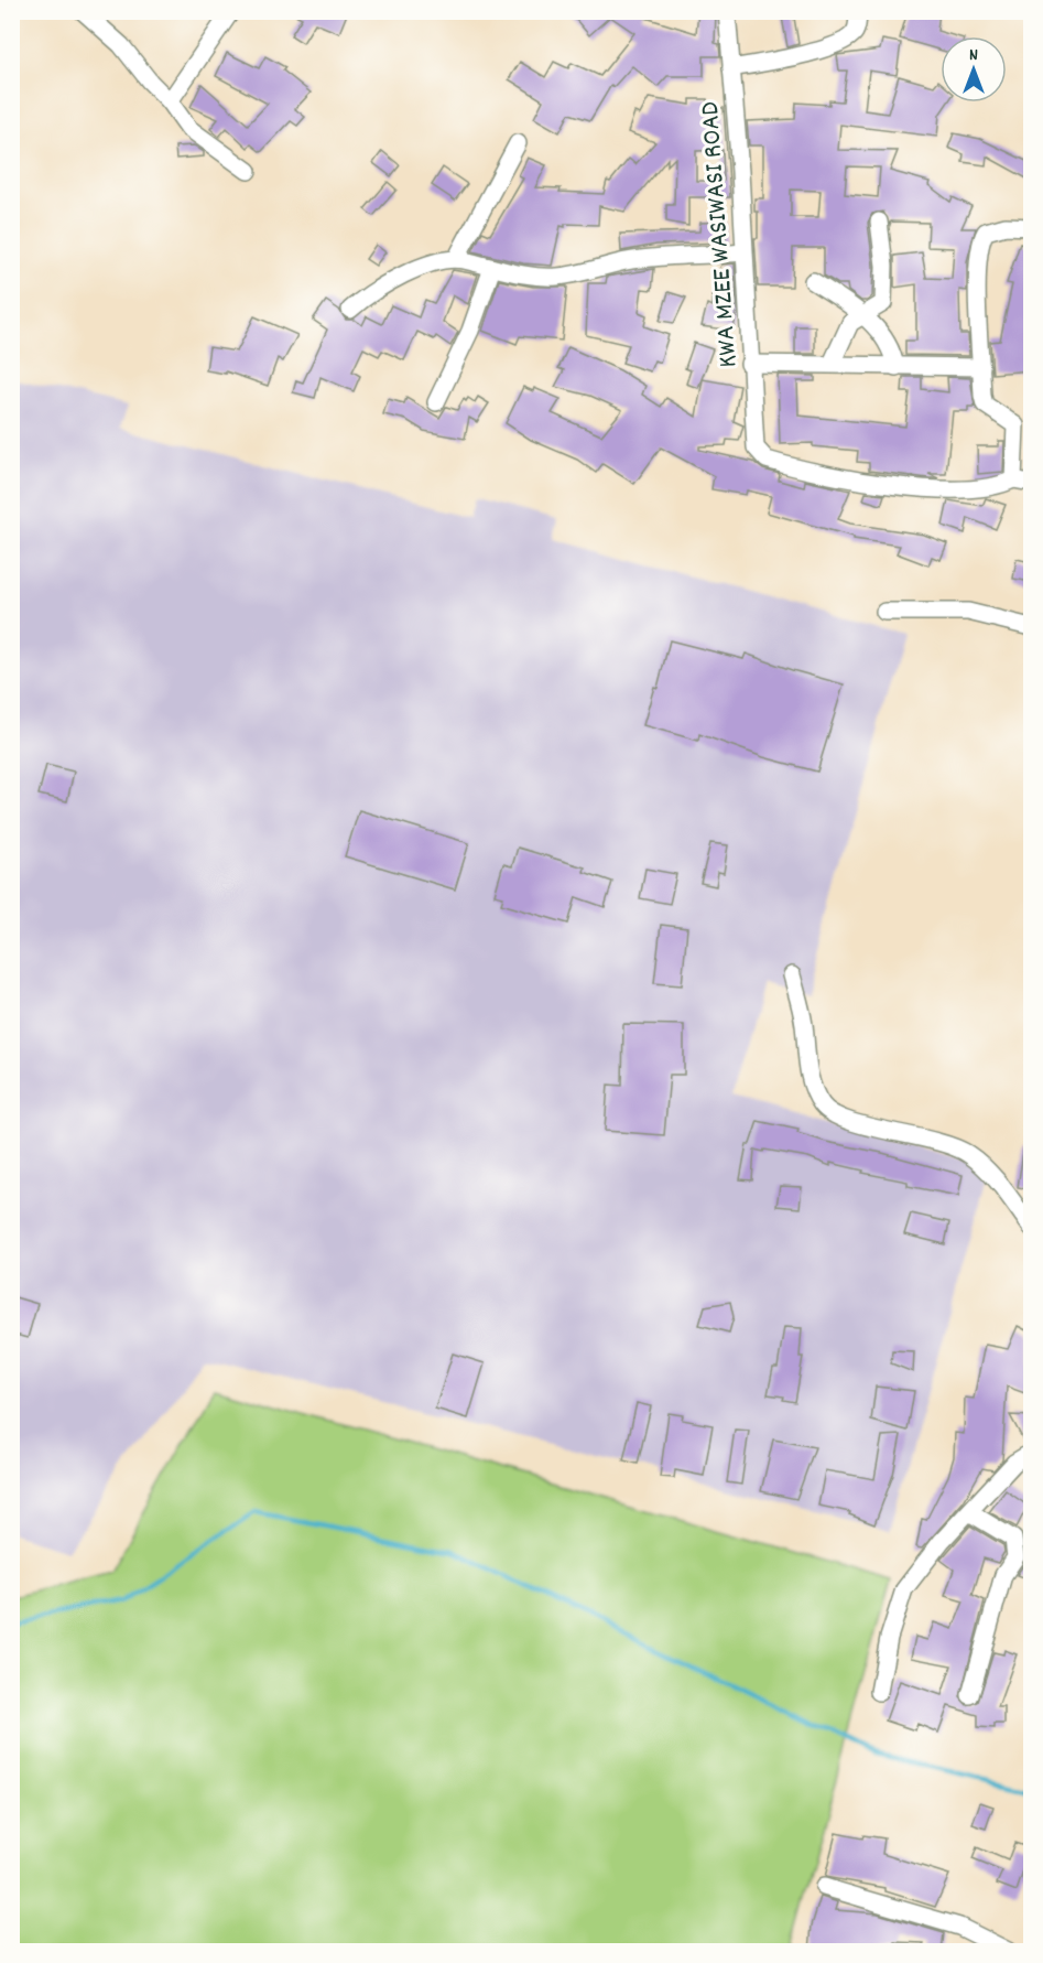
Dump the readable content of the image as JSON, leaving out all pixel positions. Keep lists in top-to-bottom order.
{
  "streets": {
    "street": ["KWA MZEE WASIWASI ROAD"]
  },
  "north": "top"
}
